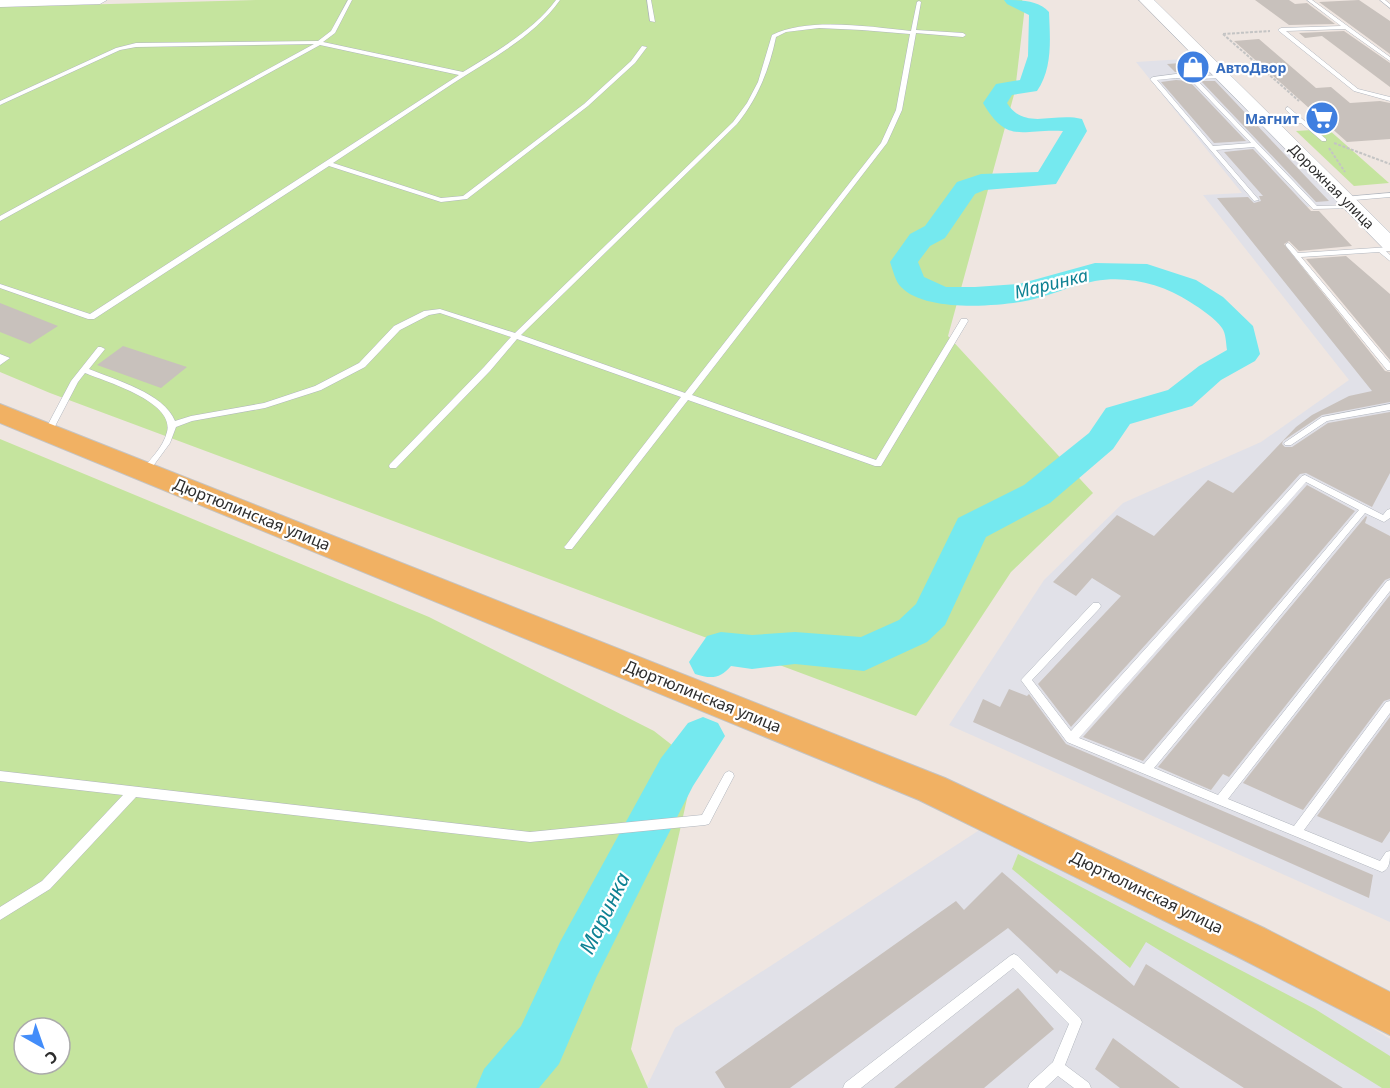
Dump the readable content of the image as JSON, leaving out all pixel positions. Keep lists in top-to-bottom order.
{
  "streets": {
    "main road": ["Дорожная улица", "Дюртюлинская улица"]
  },
  "water": ["Маринка"],
  "places": {
    "shop": ["АвтоДвор"],
    "supermarket": ["Магнит"]
  },
  "north": "bottom right"
}
